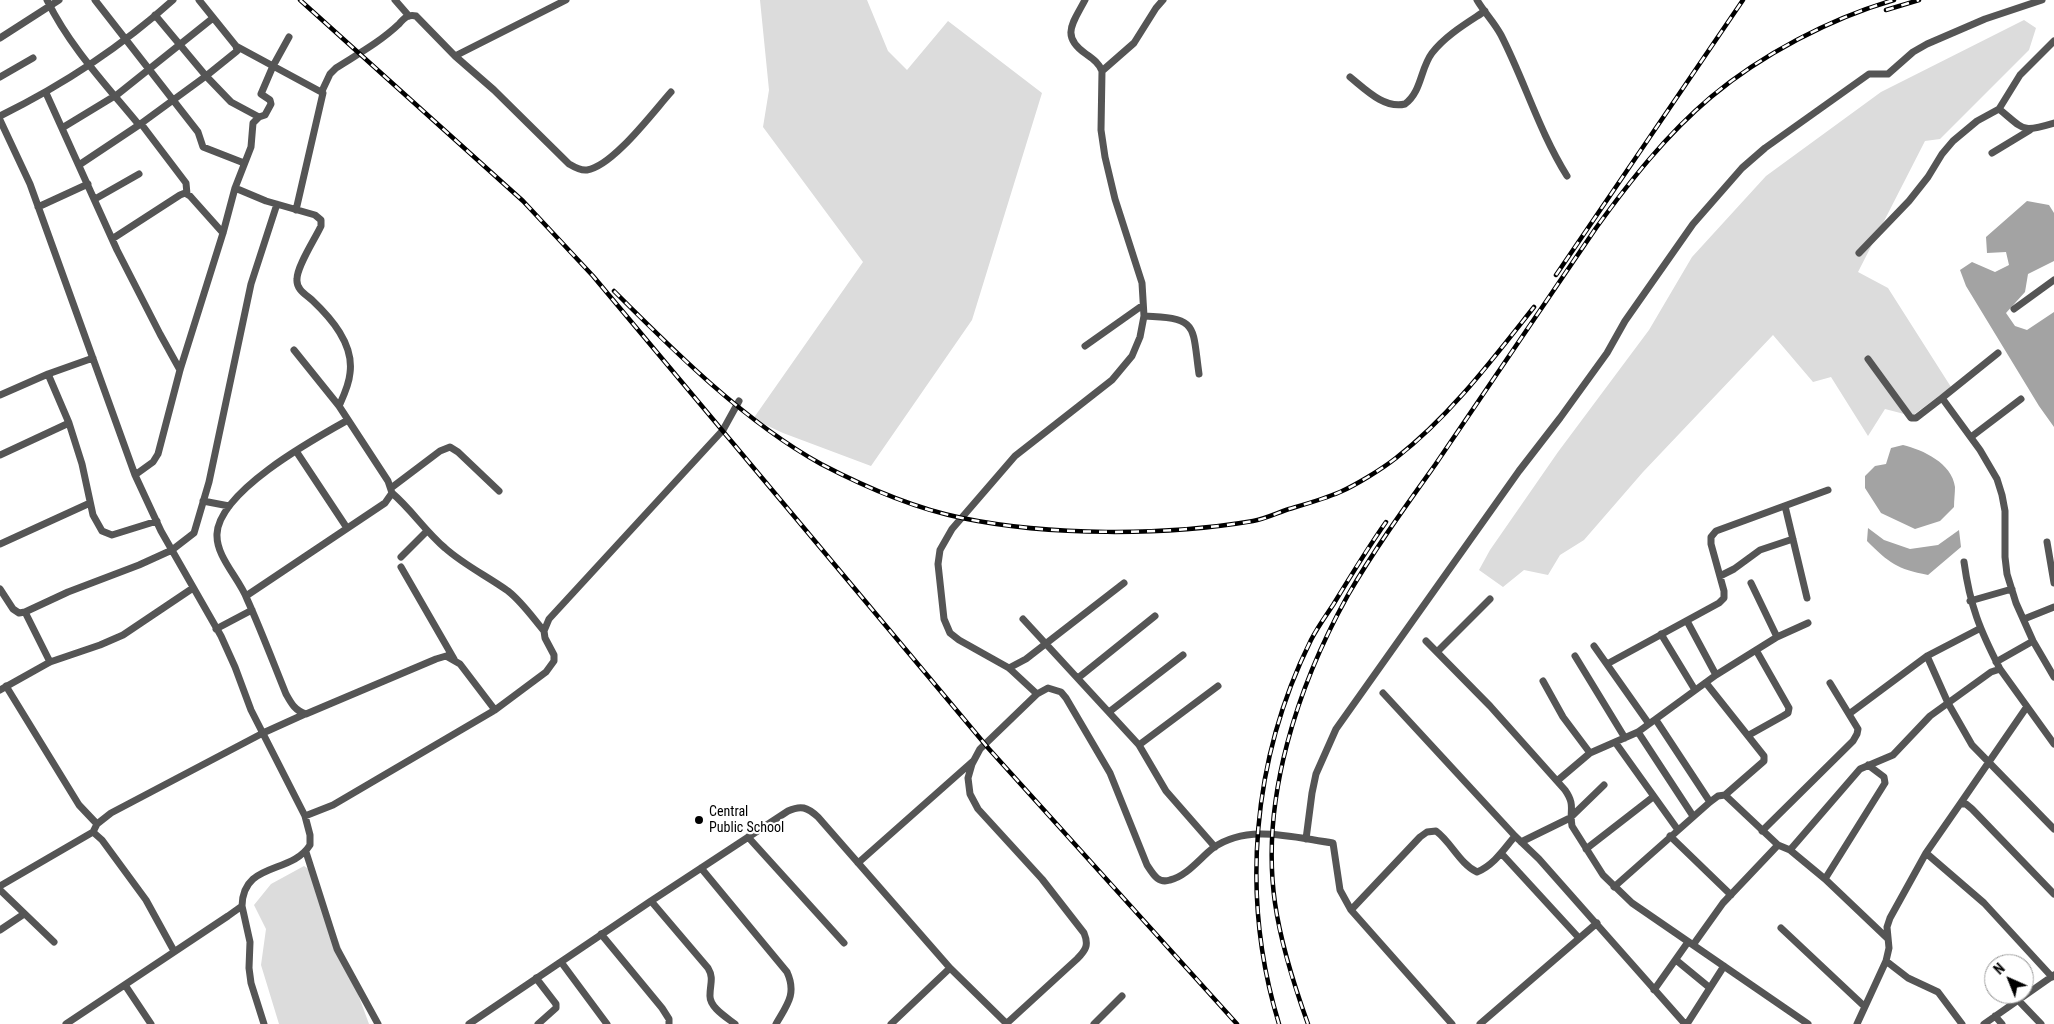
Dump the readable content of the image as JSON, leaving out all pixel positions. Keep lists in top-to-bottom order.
{
  "places": ["Central Public School"],
  "north": "top left"
}
